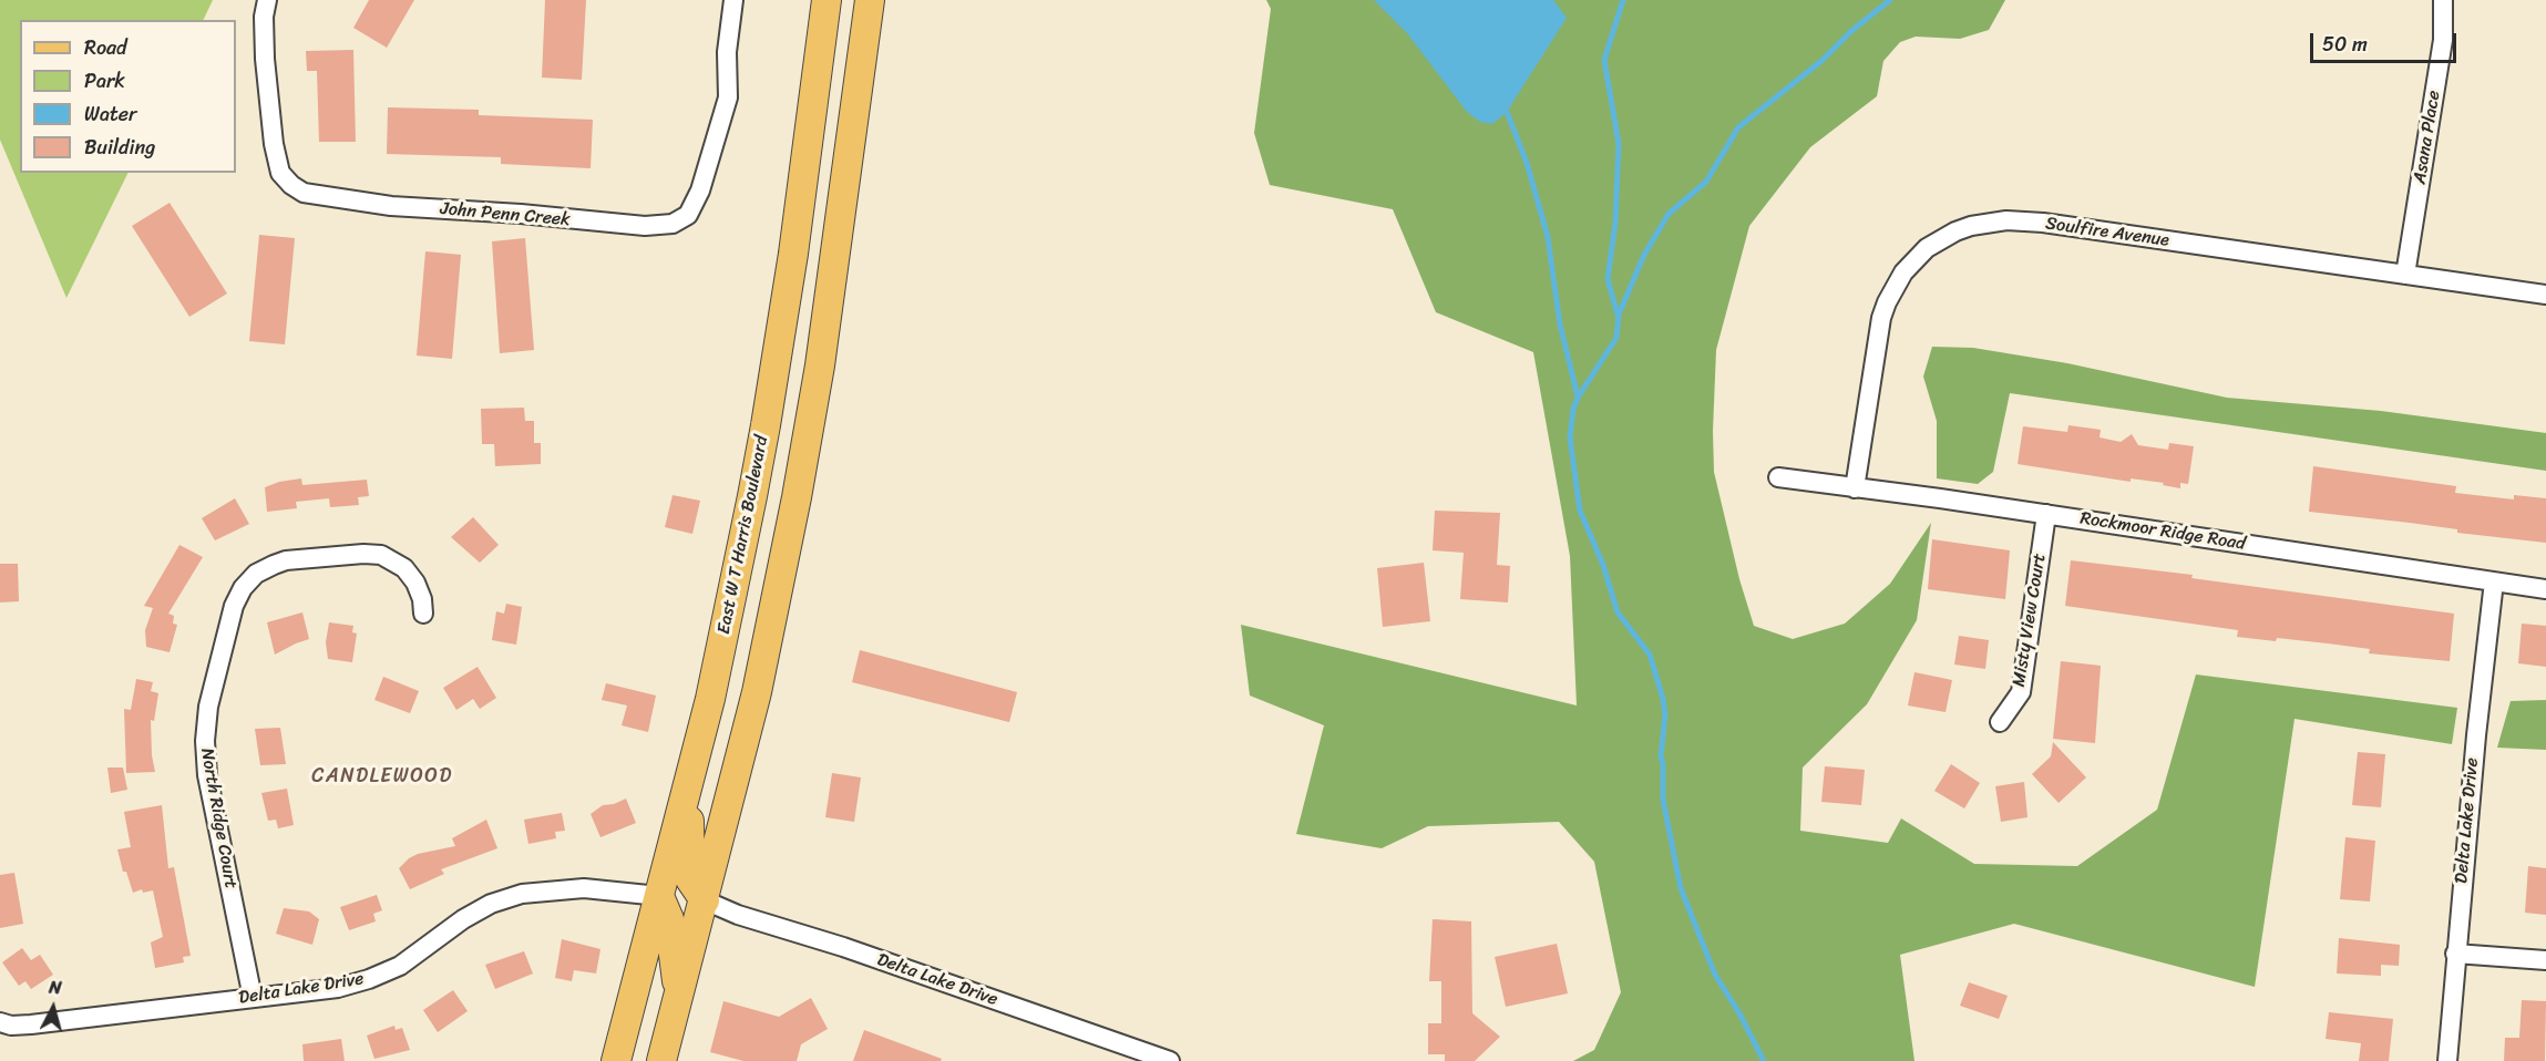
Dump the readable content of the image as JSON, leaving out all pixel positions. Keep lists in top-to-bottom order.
{
  "streets": {
    "main road": ["East W T Harris Boulevard"],
    "street": [
      "Asana Place",
      "John Penn Creek",
      "Soulfire Avenue",
      "Rockmoor Ridge Road",
      "Misty View Court",
      "North Ridge Court",
      "Delta Lake Drive"
    ]
  },
  "crossings": [
    ["Asana Place", "Soulfire Avenue"],
    ["Soulfire Avenue", "Rockmoor Ridge Road"],
    ["Rockmoor Ridge Road", "Misty View Court"],
    ["Rockmoor Ridge Road", "Delta Lake Drive"],
    ["East W T Harris Boulevard", "Delta Lake Drive"],
    ["North Ridge Court", "Delta Lake Drive"]
  ],
  "districts": ["CANDLEWOOD"],
  "legend": [
    "Road",
    "Park",
    "Water",
    "Building"
  ],
  "scale_bar": "50 m",
  "north": "top"
}
